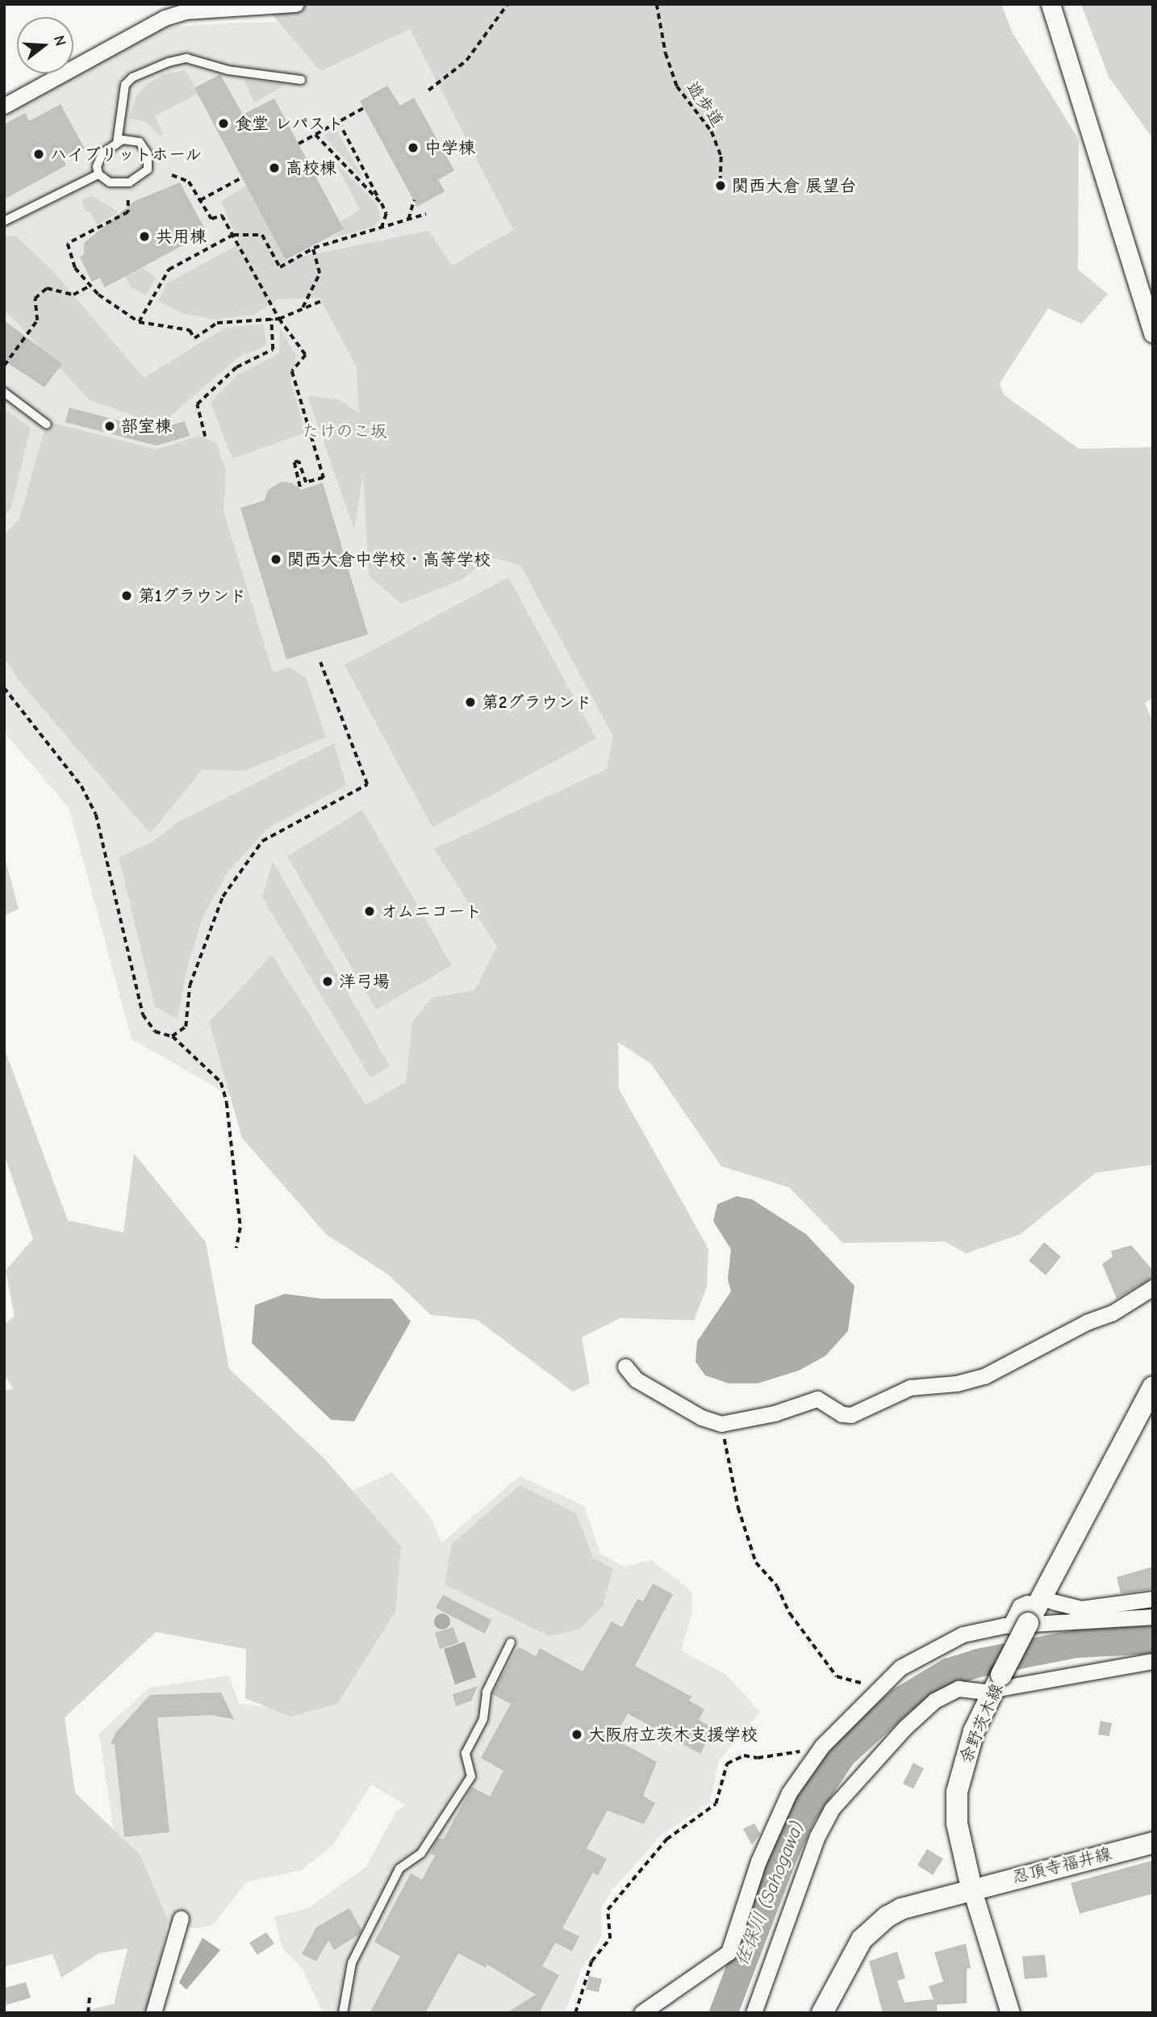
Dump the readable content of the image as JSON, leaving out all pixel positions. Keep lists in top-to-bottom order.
{
  "streets": {
    "main road": ["余野茨木線", "忍頂寺福井線"],
    "path": ["遊歩道"]
  },
  "crossings": [
    ["余野茨木線", "忍頂寺福井線"]
  ],
  "water": ["佐保川 (Sahogawa)"],
  "parks": ["たけのこ坂"],
  "places": [
    "食堂 レパスト",
    "中学棟",
    "ハイブリットホール",
    "高校棟",
    "関西大倉 展望台",
    "共用棟",
    "部室棟",
    "関西大倉中学校・高等学校",
    "第1グラウンド",
    "第2グラウンド",
    "オムニコート",
    "洋弓場",
    "大阪府立茨木支援学校"
  ],
  "north": "right"
}
